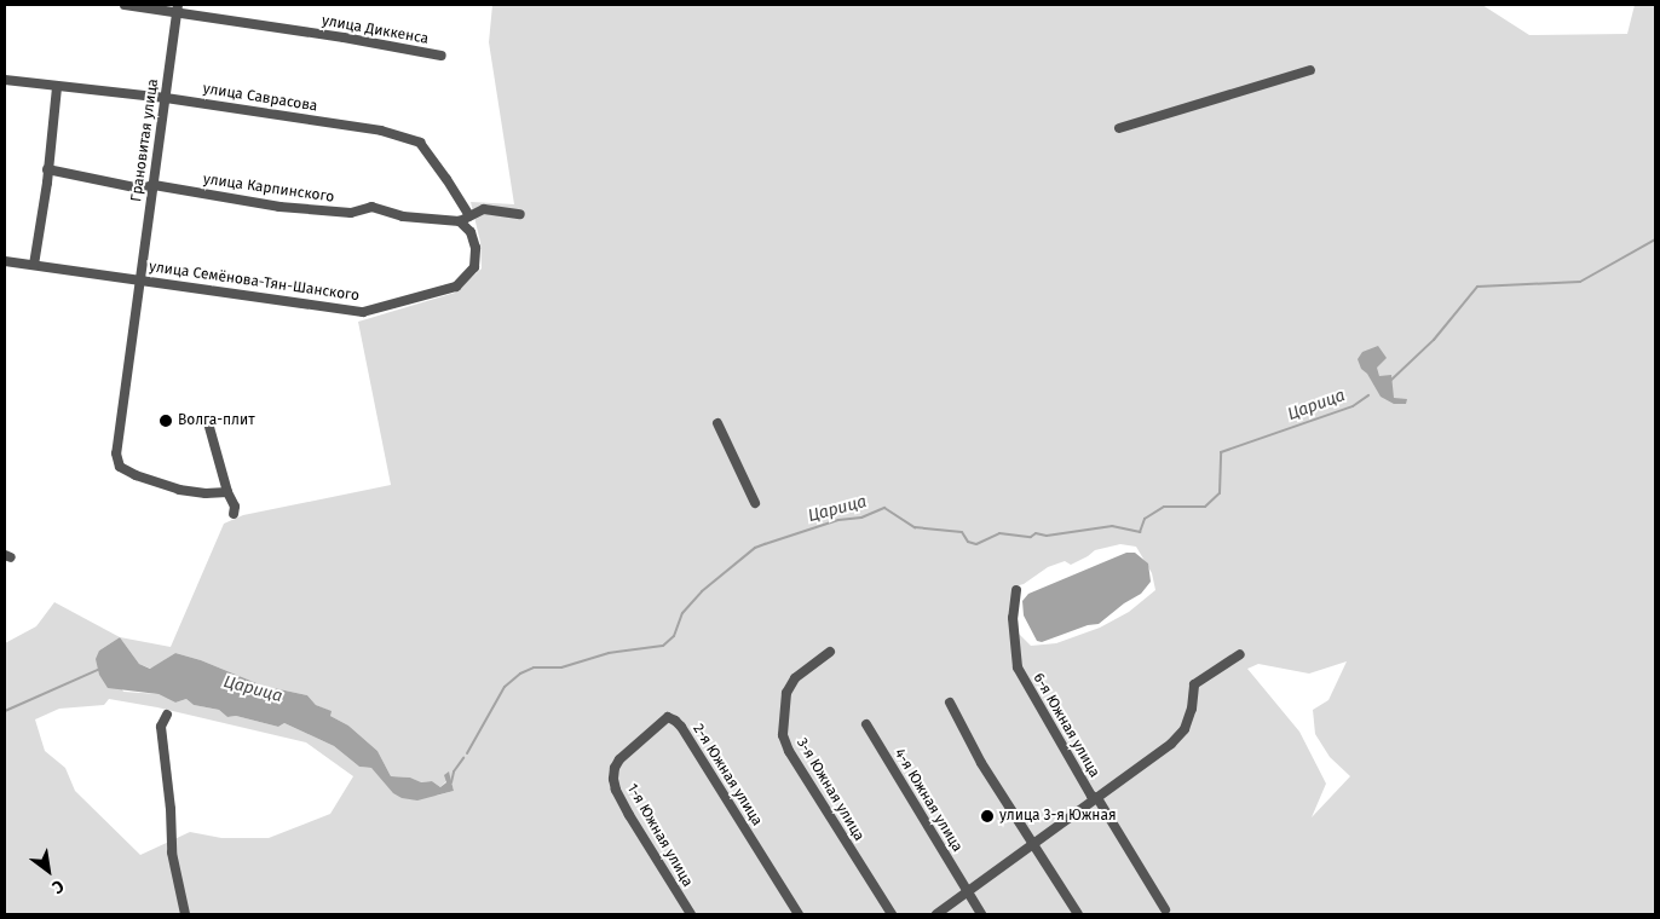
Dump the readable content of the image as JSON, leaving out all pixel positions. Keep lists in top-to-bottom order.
{
  "streets": {
    "street": [
      "улица Диккенса",
      "улица Саврасова",
      "Грановитая улица",
      "улица Карпинского",
      "улица Семёнова-Тян-Шанского",
      "6-я Южная улица",
      "2-я Южная улица",
      "3-я Южная улица",
      "4-я Южная улица",
      "1-я Южная улица"
    ]
  },
  "crossings": [
    ["улица Диккенса", "Грановитая улица"],
    ["улица Саврасова", "Грановитая улица"],
    ["Грановитая улица", "улица Карпинского"],
    ["Грановитая улица", "улица Семёнова-Тян-Шанского"],
    ["улица Карпинского", "улица Семёнова-Тян-Шанского"],
    ["2-я Южная улица", "1-я Южная улица"]
  ],
  "water": ["Царица"],
  "places": ["Волга-плит", "улица 3-я Южная"],
  "north": "bottom right"
}
